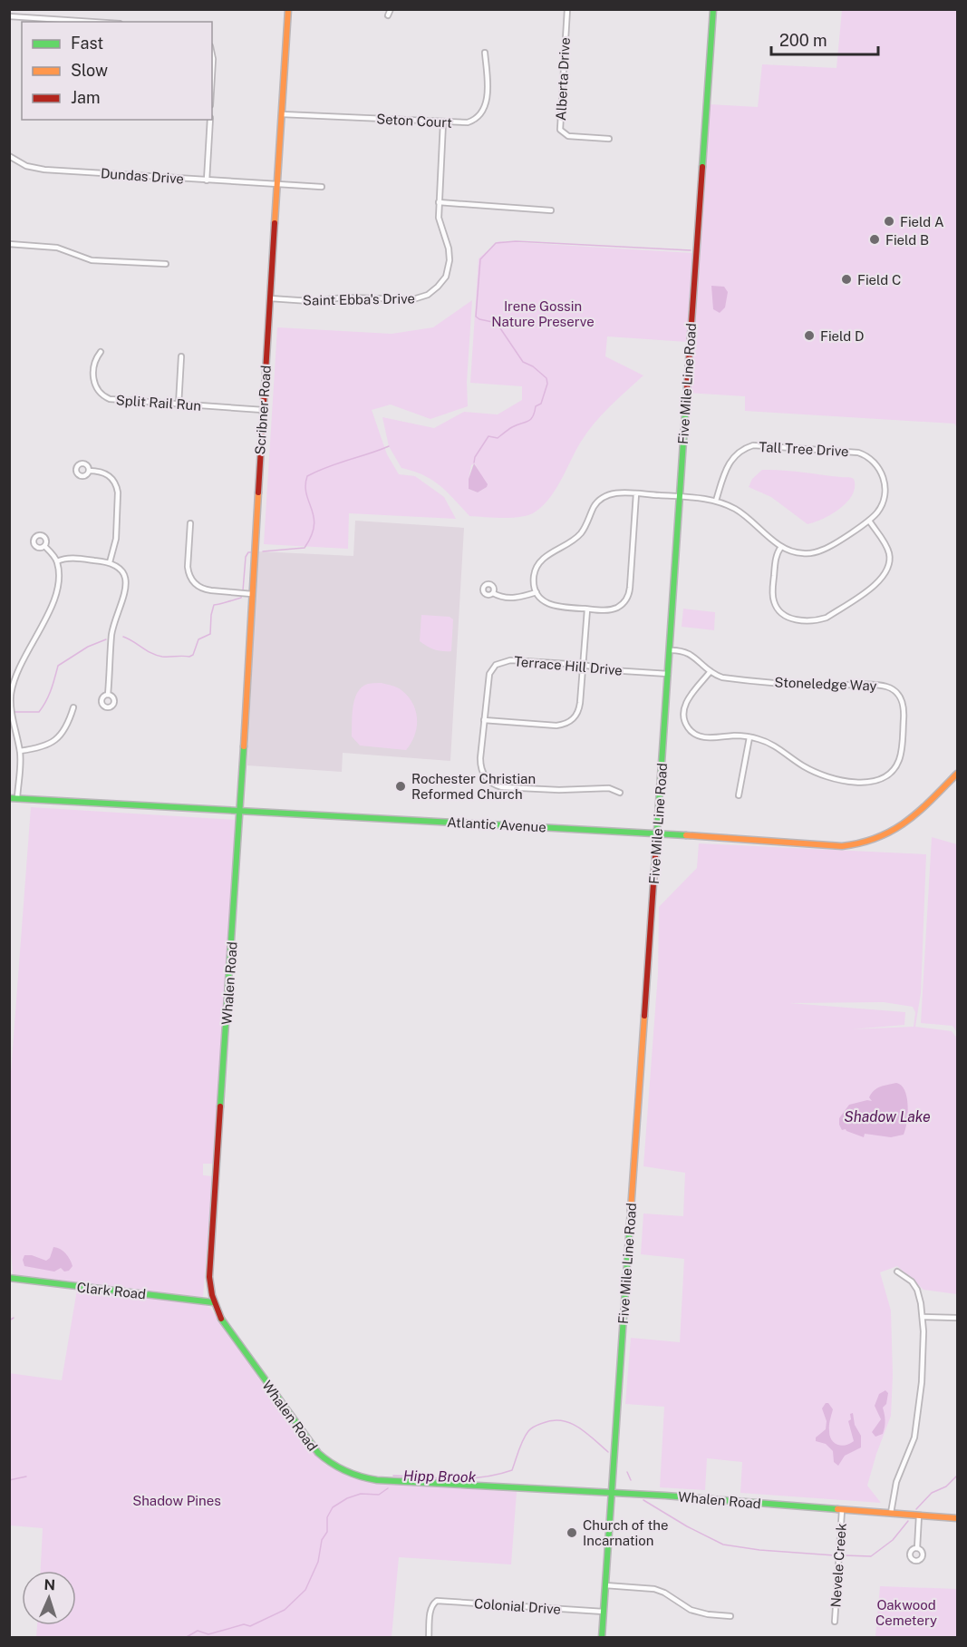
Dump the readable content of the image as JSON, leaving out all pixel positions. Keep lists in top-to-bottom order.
{
  "streets": {
    "main road": [
      "Five Mile Line Road",
      "Scribner Road",
      "Atlantic Avenue",
      "Whalen Road",
      "Clark Road"
    ],
    "street": [
      "Alberta Drive",
      "Seton Court",
      "Dundas Drive",
      "Saint Ebba's Drive",
      "Split Rail Run",
      "Tall Tree Drive",
      "Terrace Hill Drive",
      "Stoneledge Way",
      "Nevele Creek",
      "Colonial Drive"
    ]
  },
  "crossings": [
    ["Seton Court", "Saint Ebba's Drive"],
    ["Seton Court", "Scribner Road"],
    ["Dundas Drive", "Scribner Road"],
    ["Saint Ebba's Drive", "Scribner Road"],
    ["Five Mile Line Road", "Tall Tree Drive"],
    ["Five Mile Line Road", "Terrace Hill Drive"],
    ["Five Mile Line Road", "Stoneledge Way"],
    ["Five Mile Line Road", "Atlantic Avenue"],
    ["Five Mile Line Road", "Whalen Road"],
    ["Five Mile Line Road", "Colonial Drive"],
    ["Split Rail Run", "Scribner Road"],
    ["Scribner Road", "Atlantic Avenue"],
    ["Scribner Road", "Whalen Road"],
    ["Atlantic Avenue", "Whalen Road"],
    ["Whalen Road", "Clark Road"],
    ["Whalen Road", "Nevele Creek"]
  ],
  "water": ["Shadow Lake", "Hipp Brook"],
  "parks": ["Irene Gossin Nature Preserve", "Shadow Pines", "Oakwood Cemetery"],
  "places": [
    "Field A",
    "Field B",
    "Field C",
    "Field D",
    "Rochester Christian Reformed Church",
    "Church of the Incarnation"
  ],
  "legend": ["Fast", "Slow", "Jam"],
  "scale_bar": "200 m",
  "north": "top"
}
